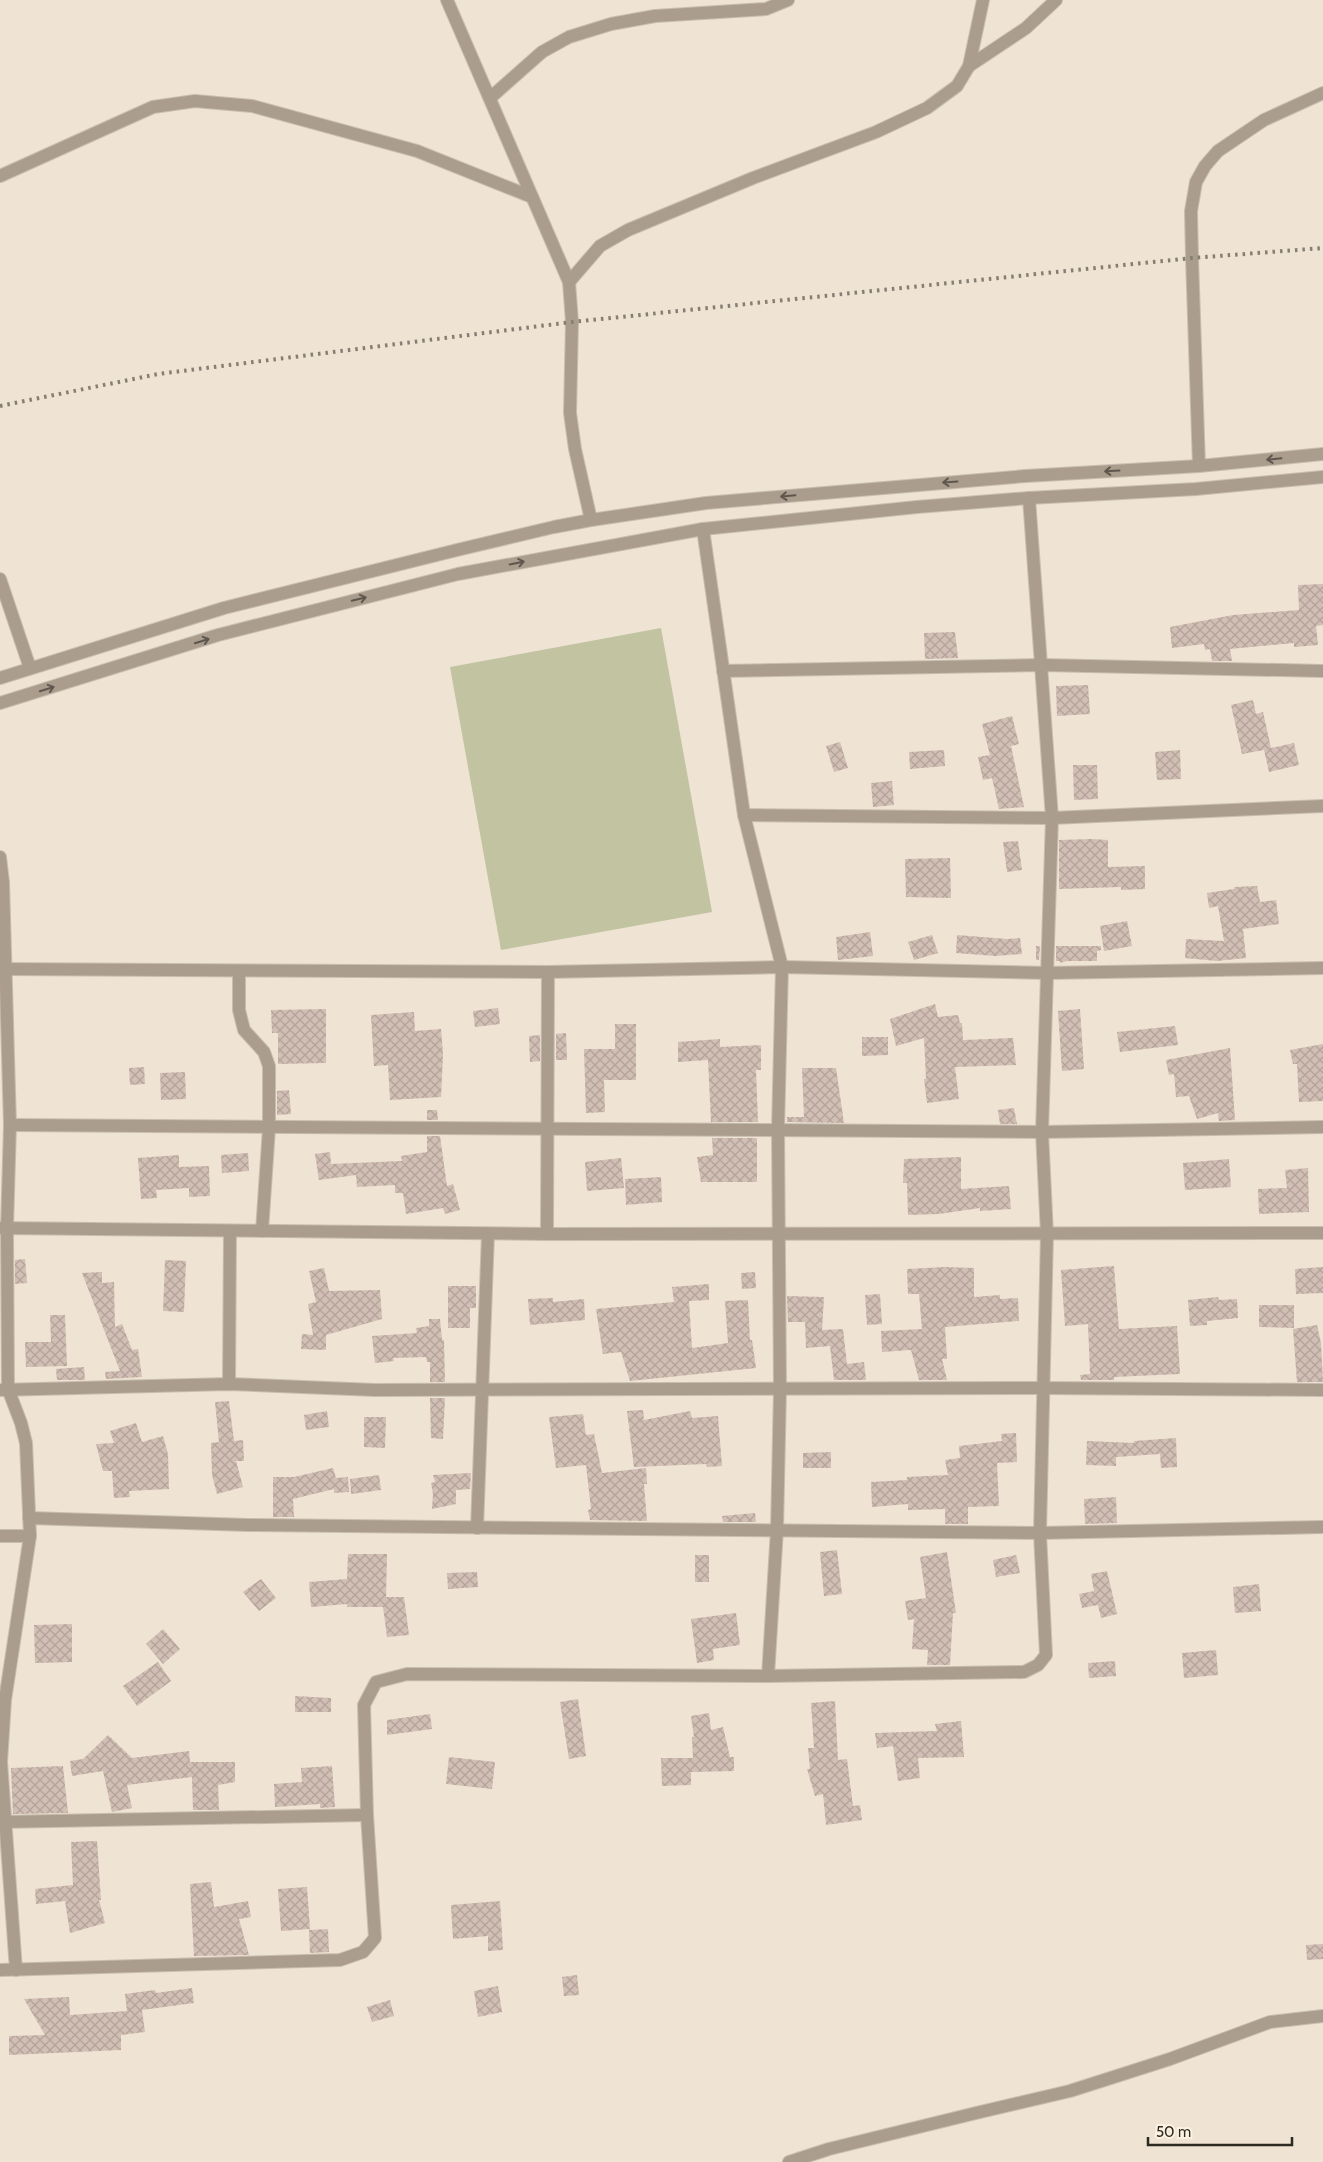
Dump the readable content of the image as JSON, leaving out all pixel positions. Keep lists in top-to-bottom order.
{
  "scale_bar": "50 m"
}
